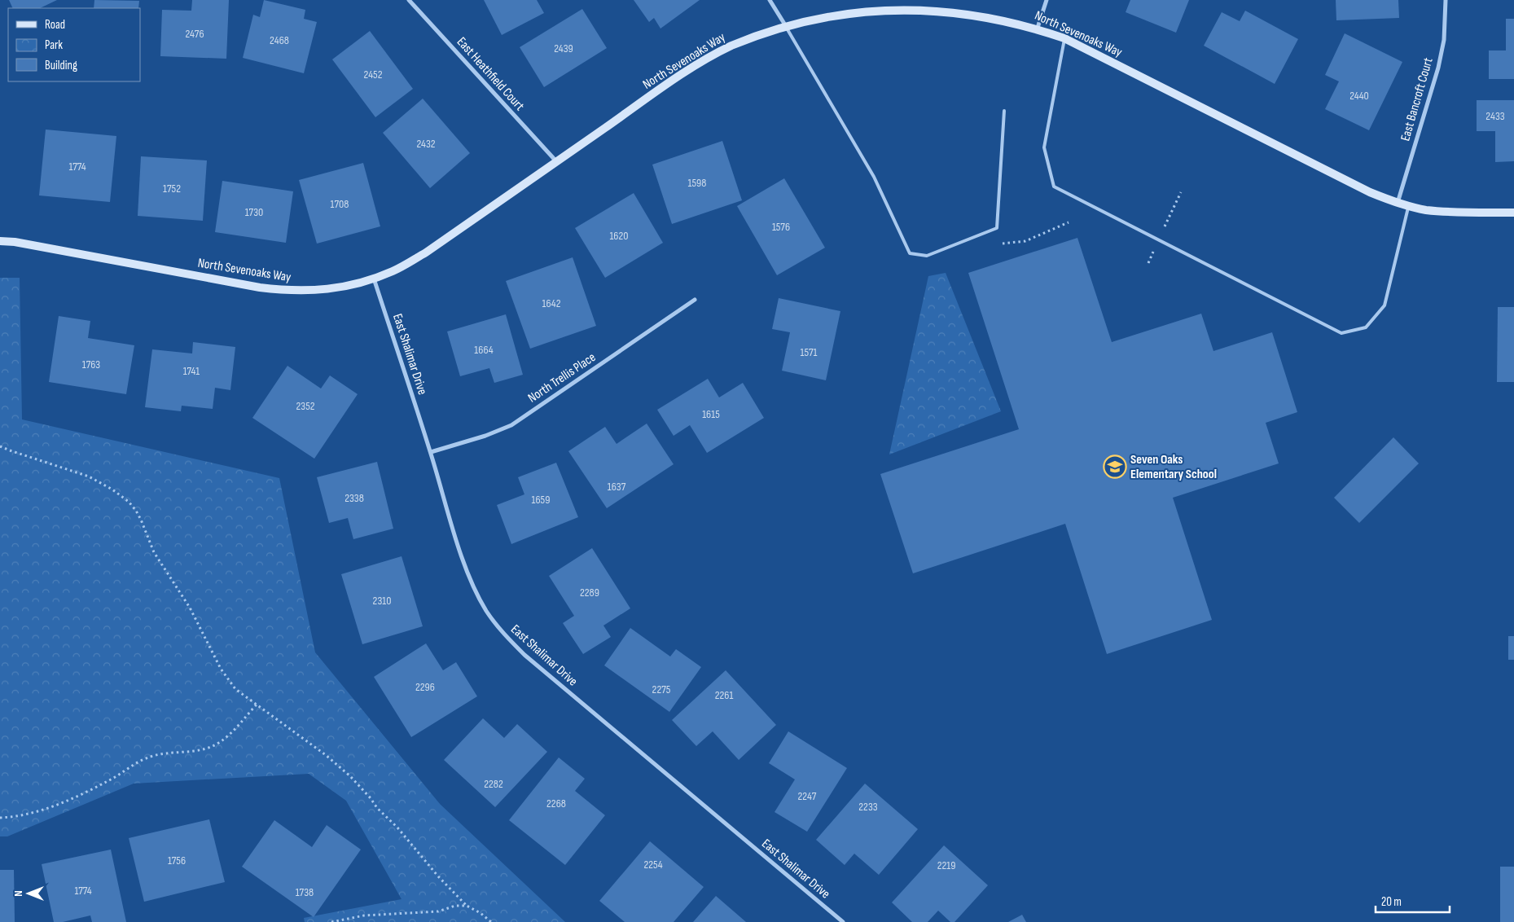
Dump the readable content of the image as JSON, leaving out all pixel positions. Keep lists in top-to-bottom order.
{
  "streets": {
    "street": [
      "North Sevenoaks Way",
      "East Heathfield Court",
      "East Bancroft Court",
      "East Shalimar Drive",
      "North Trellis Place"
    ]
  },
  "crossings": [
    ["North Sevenoaks Way", "East Heathfield Court"],
    ["North Sevenoaks Way", "East Bancroft Court"],
    ["North Sevenoaks Way", "East Shalimar Drive"],
    ["East Shalimar Drive", "North Trellis Place"]
  ],
  "places": {
    "school or university": ["Seven Oaks Elementary School"]
  },
  "house_numbers": [
    "2476",
    "2468",
    "2439",
    "2452",
    "2440",
    "2433",
    "2432",
    "1774",
    "1598",
    "1752",
    "1708",
    "1730",
    "1576",
    "1620",
    "1642",
    "1664",
    "1571",
    "1763",
    "1741",
    "2352",
    "1615",
    "1637",
    "2338",
    "1659",
    "2289",
    "2310",
    "2296",
    "2275",
    "2261",
    "2282",
    "2247",
    "2268",
    "2233",
    "1756",
    "2254",
    "2219",
    "1774",
    "1738"
  ],
  "legend": ["Road", "Park", "Building"],
  "scale_bar": "20 m",
  "north": "left"
}
